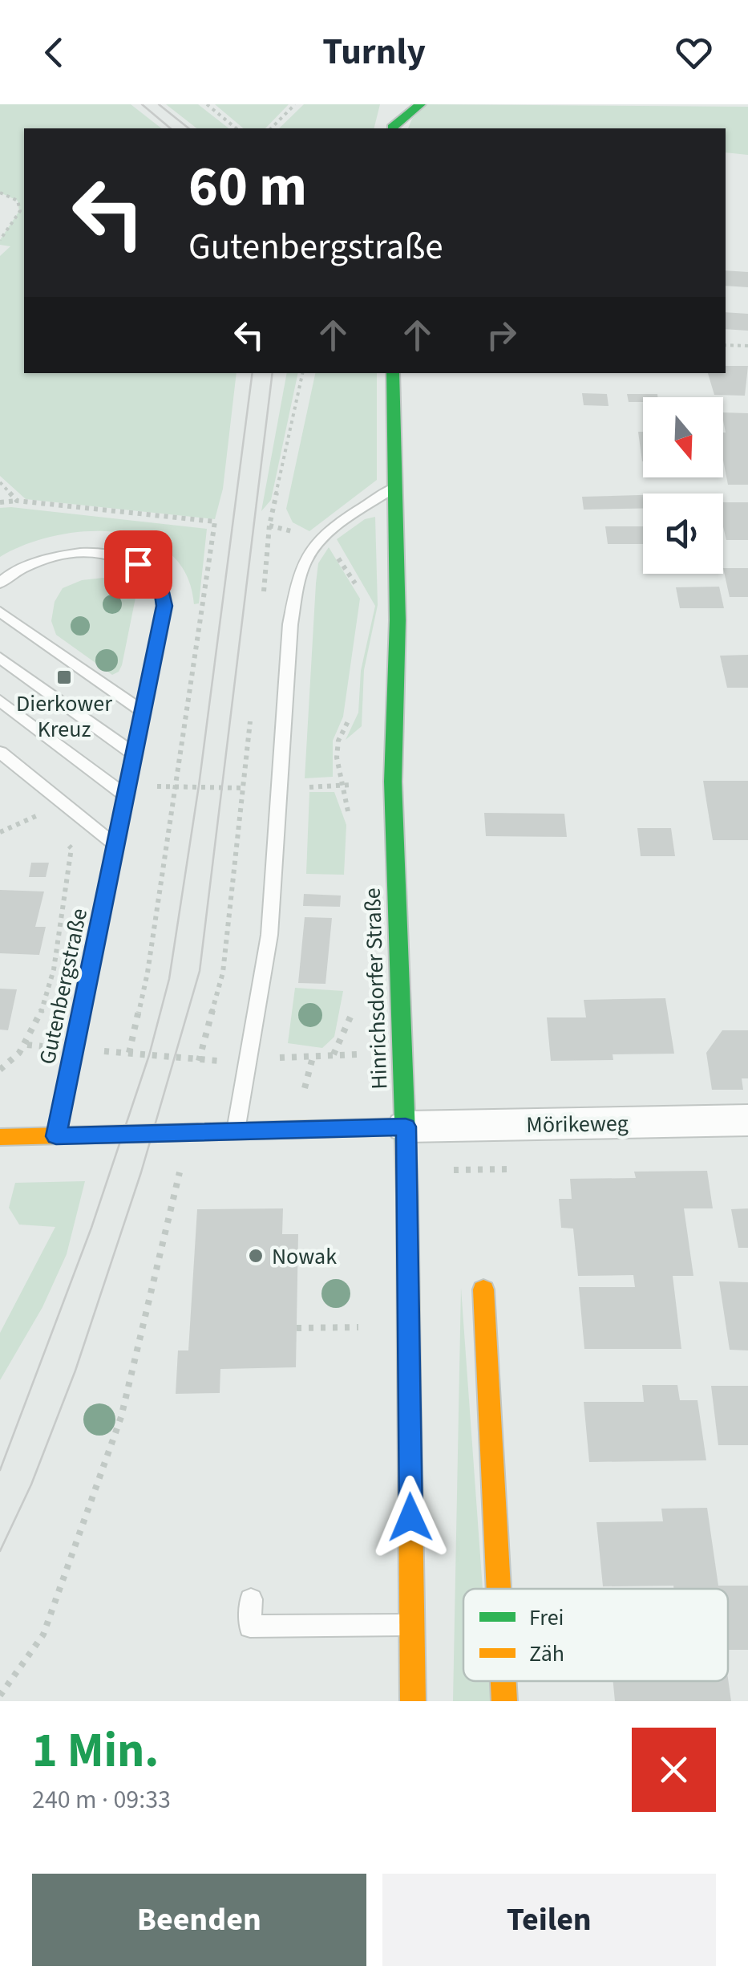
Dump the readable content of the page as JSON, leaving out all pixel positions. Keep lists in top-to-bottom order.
{
  "streets": {
    "street": ["Hinrichsdorfer Straße", "Mörikeweg"],
    "lane": ["Gutenbergstraße"]
  },
  "crossings": [
    ["Hinrichsdorfer Straße", "Mörikeweg"]
  ],
  "places": {
    "transit": ["Dierkower Kreuz"],
    "other": ["Nowak"]
  },
  "legend": ["Frei", "Zäh"],
  "north": "bottom",
  "page": {
    "header": "Turnly",
    "turn": ["60 m", "Gutenbergstraße"],
    "heading": ["1 Min.", "240 m · 09:33"],
    "buttons": ["Beenden", "Teilen"]
  }
}
